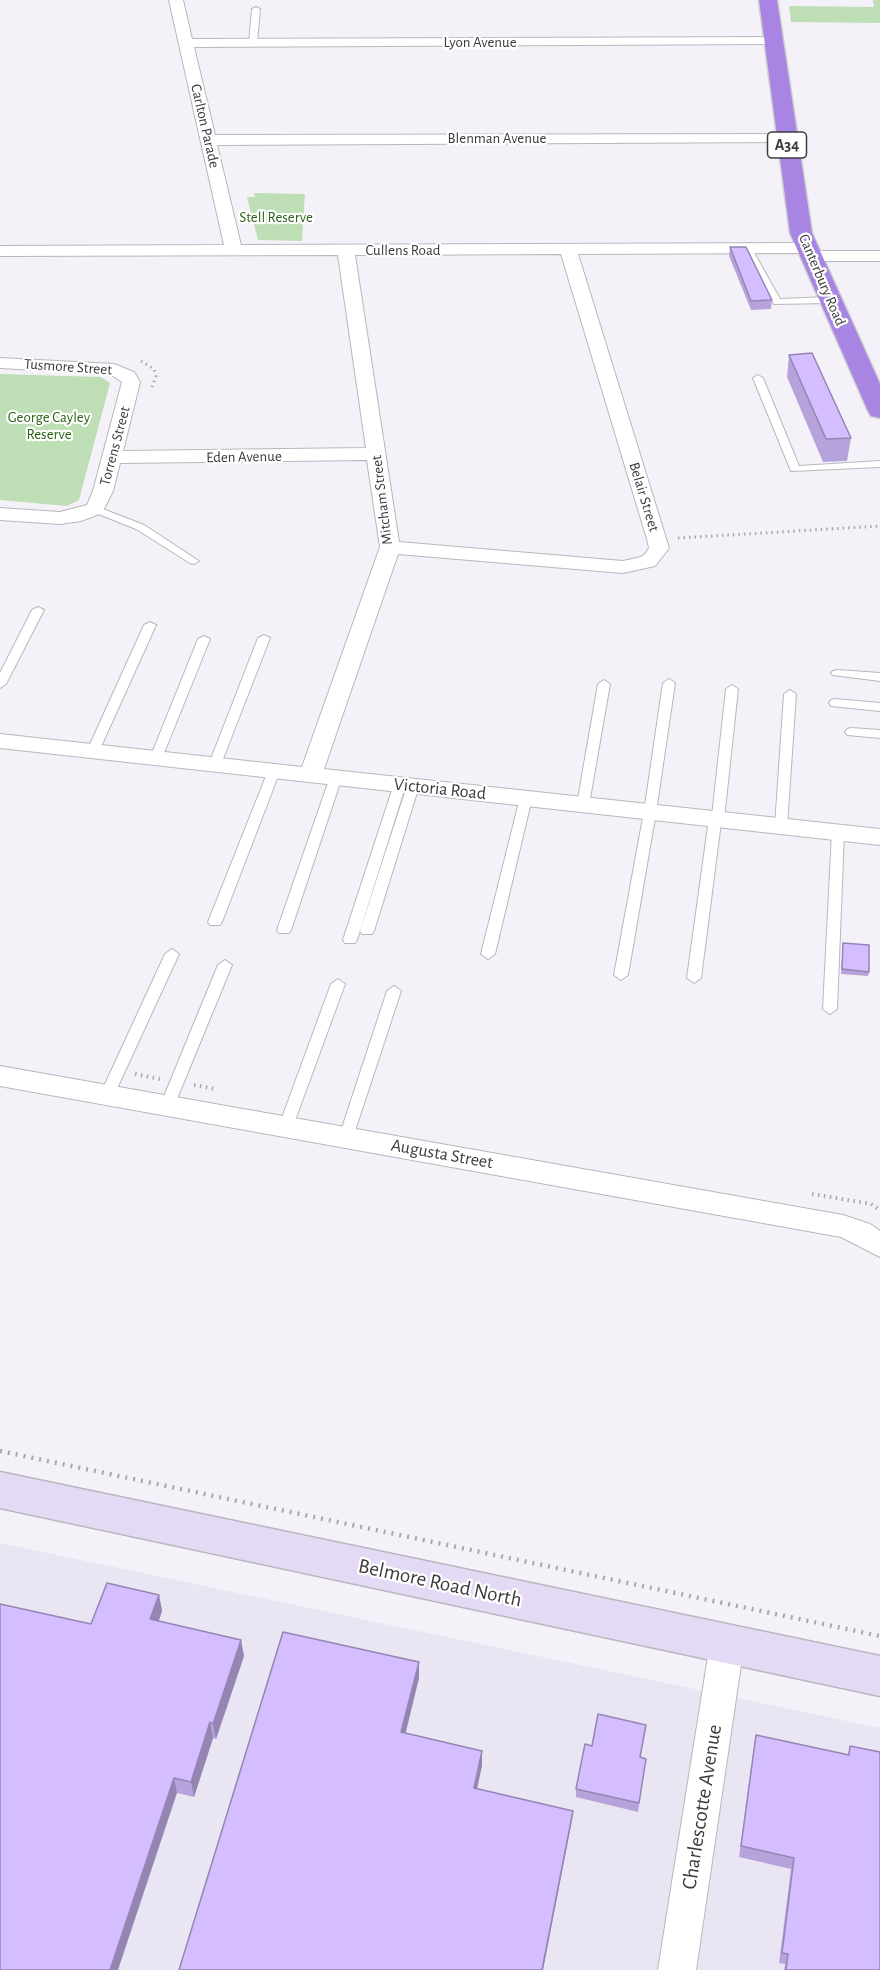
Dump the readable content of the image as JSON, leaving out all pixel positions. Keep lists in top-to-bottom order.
{
  "streets": {
    "highway": ["A34", "Canterbury Road"],
    "main road": ["Belmore Road North"],
    "street": [
      "Lyon Avenue",
      "Carlton Parade",
      "Blenman Avenue",
      "Cullens Road",
      "Tusmore Street",
      "Torrens Street",
      "Eden Avenue",
      "Belair Street",
      "Mitcham Street",
      "Victoria Road",
      "Augusta Street",
      "Charlescotte Avenue"
    ]
  },
  "crossings": [
    ["Lyon Avenue", "Carlton Parade"],
    ["Lyon Avenue", "Canterbury Road"],
    ["Carlton Parade", "Blenman Avenue"],
    ["Carlton Parade", "Cullens Road"],
    ["Blenman Avenue", "Canterbury Road"],
    ["Cullens Road", "Canterbury Road"],
    ["Cullens Road", "Belair Street"],
    ["Cullens Road", "Mitcham Street"],
    ["Tusmore Street", "Torrens Street"],
    ["Torrens Street", "Eden Avenue"],
    ["Eden Avenue", "Mitcham Street"],
    ["Belair Street", "Mitcham Street"],
    ["Mitcham Street", "Victoria Road"],
    ["Belmore Road North", "Charlescotte Avenue"]
  ],
  "parks": ["Stell Reserve", "George Cayley Reserve"]
}
